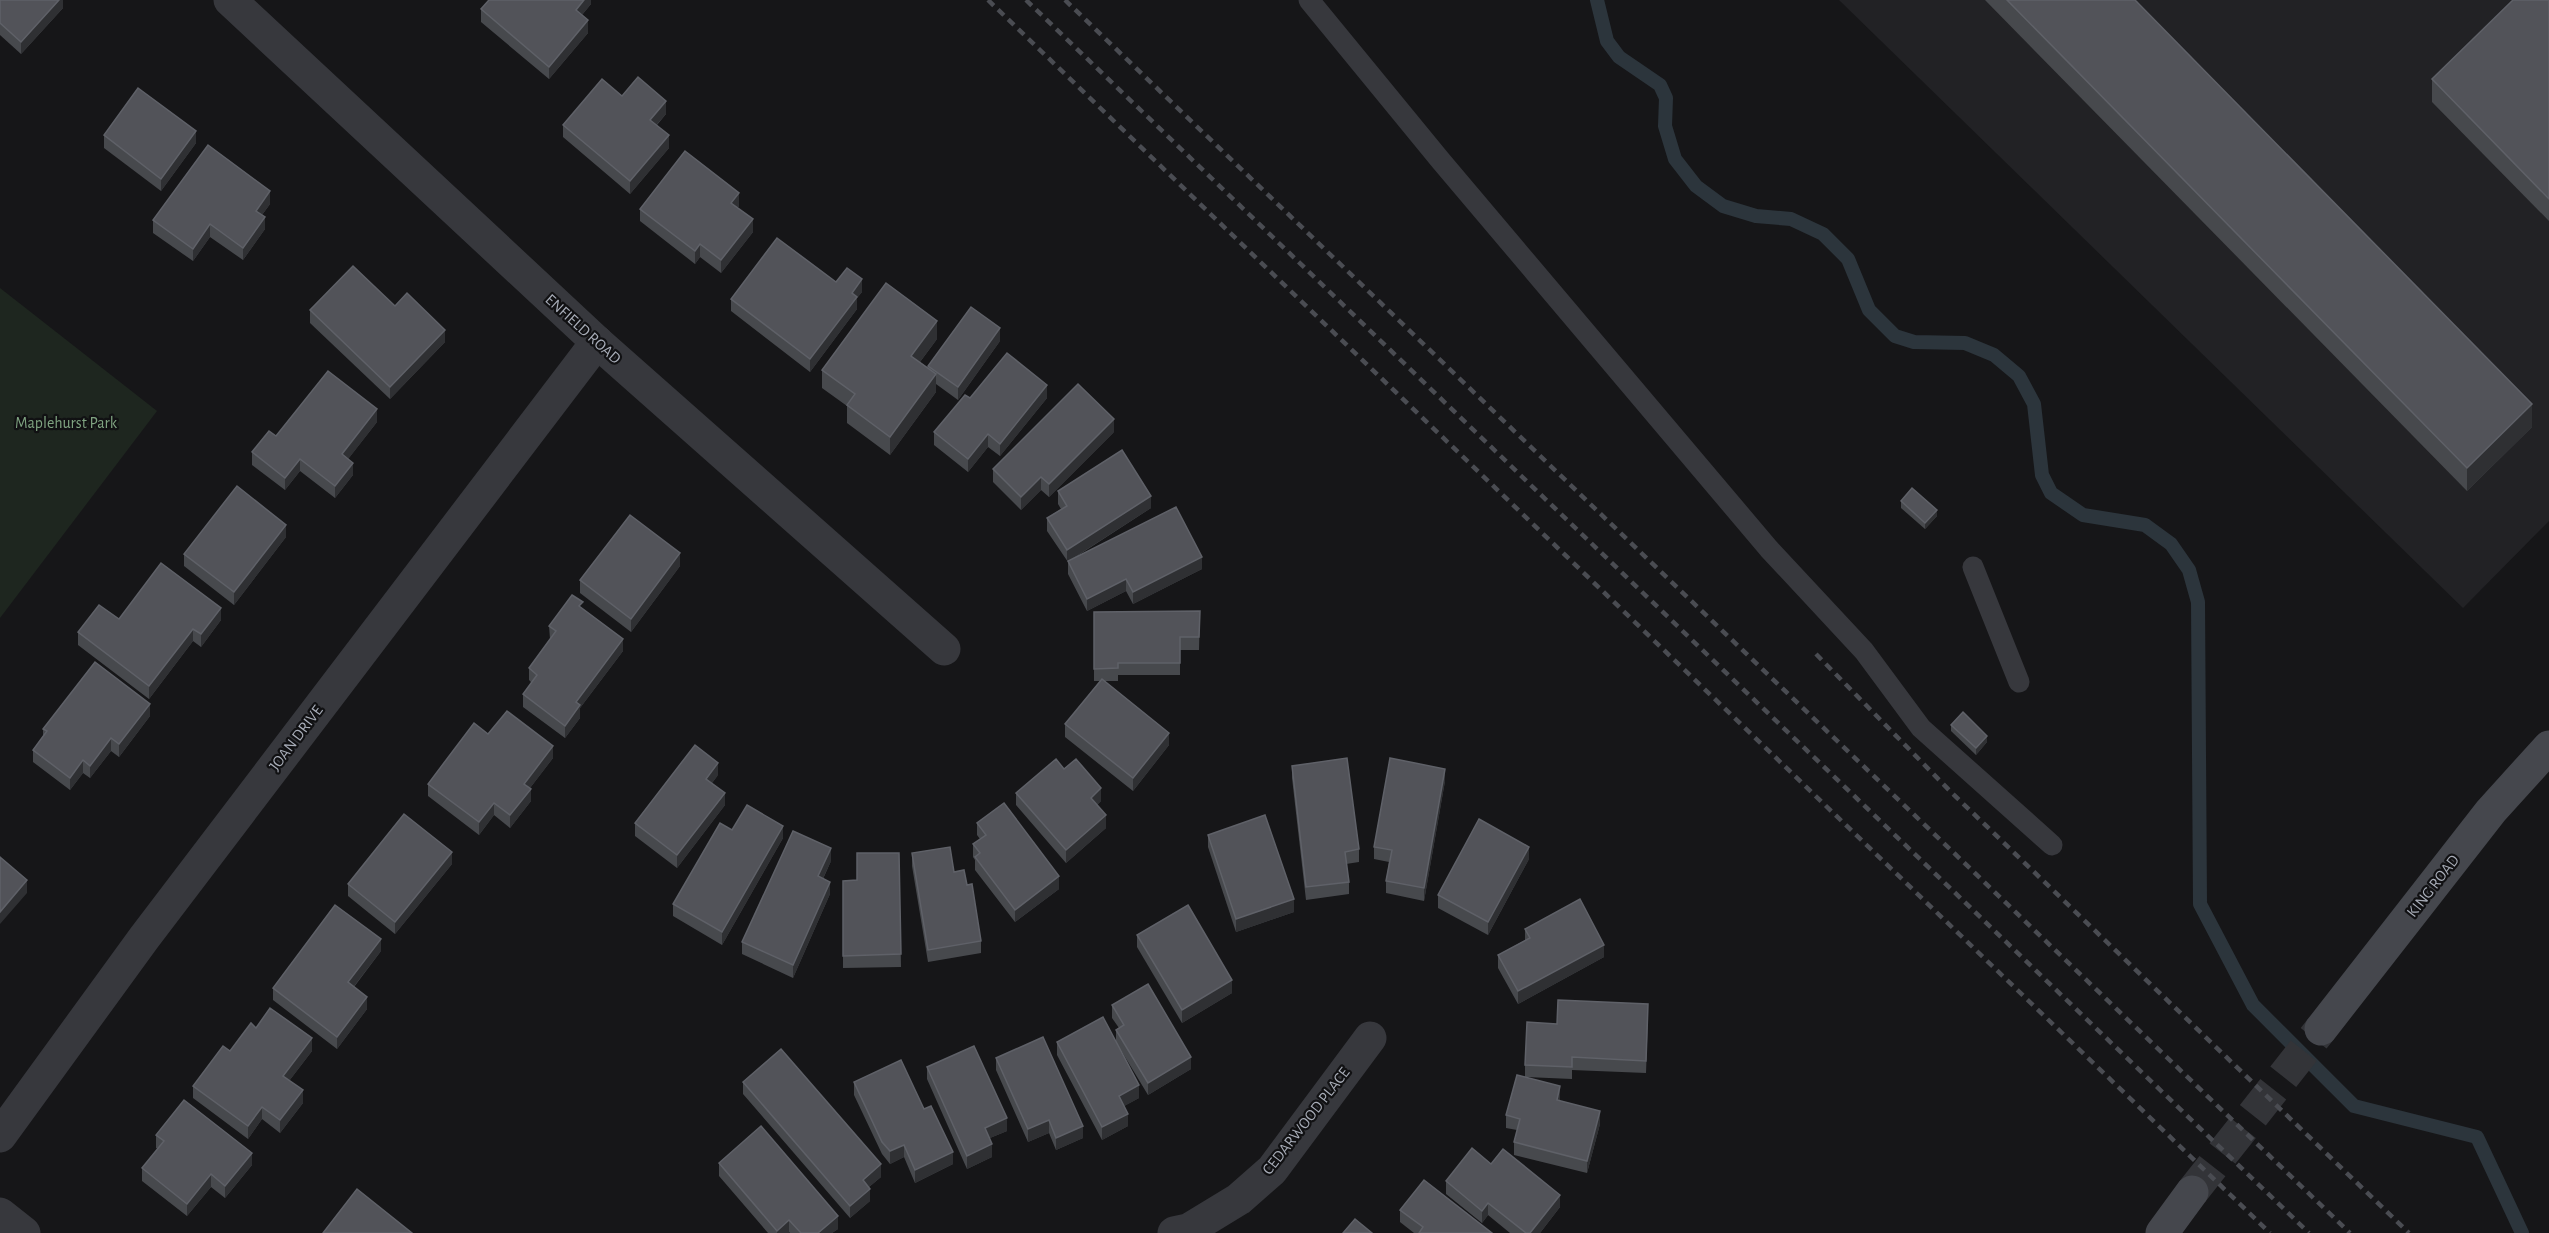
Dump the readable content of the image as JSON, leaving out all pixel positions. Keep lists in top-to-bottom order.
{
  "streets": {
    "street": [
      "ENFIELD ROAD",
      "JOAN DRIVE",
      "KING ROAD",
      "CEDARWOOD PLACE"
    ]
  },
  "crossings": [
    ["ENFIELD ROAD", "JOAN DRIVE"]
  ],
  "parks": ["Maplehurst Park"]
}
